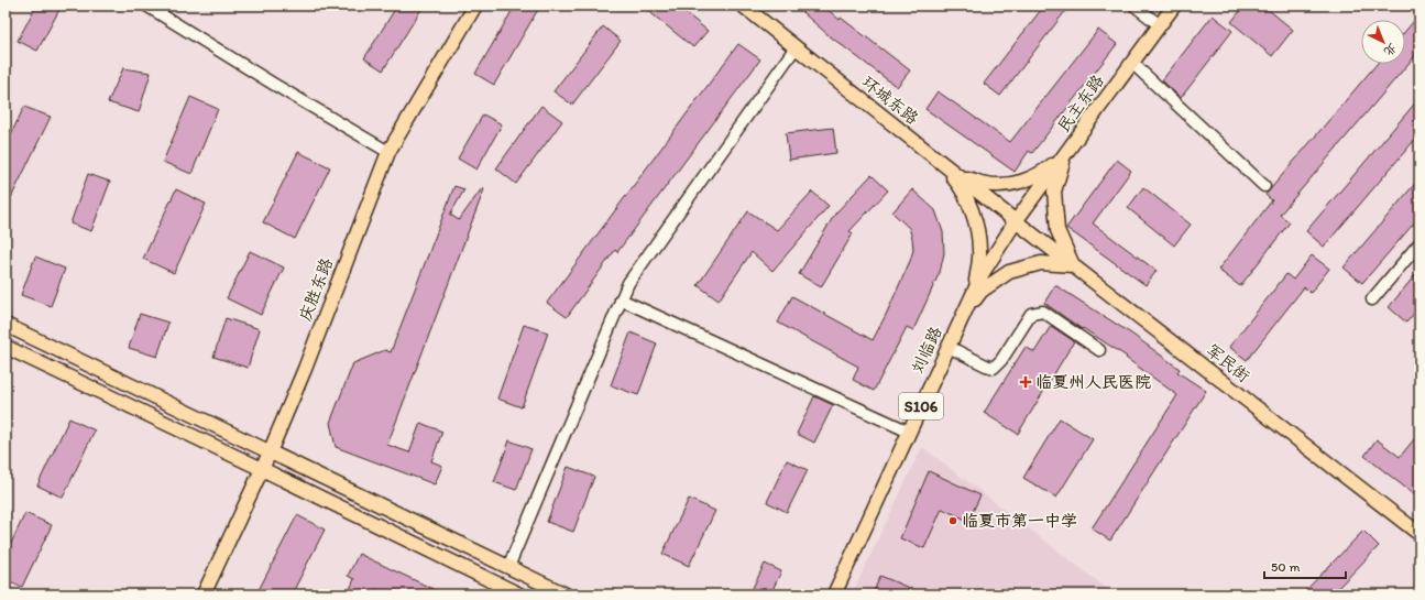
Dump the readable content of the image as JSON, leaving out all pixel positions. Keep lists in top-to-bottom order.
{
  "streets": {
    "main road": [
      "环城东路",
      "民主东路",
      "庆胜东路",
      "刘临路",
      "军民街",
      "S106"
    ]
  },
  "crossings": [
    ["环城东路", "民主东路"],
    ["环城东路", "刘临路"],
    ["环城东路", "军民街"],
    ["民主东路", "刘临路"],
    ["民主东路", "军民街"],
    ["刘临路", "军民街"]
  ],
  "places": {
    "health": ["临夏州人民医院"],
    "other": ["临夏市第一中学"]
  },
  "scale_bar": "50 m",
  "north": "bottom right"
}
